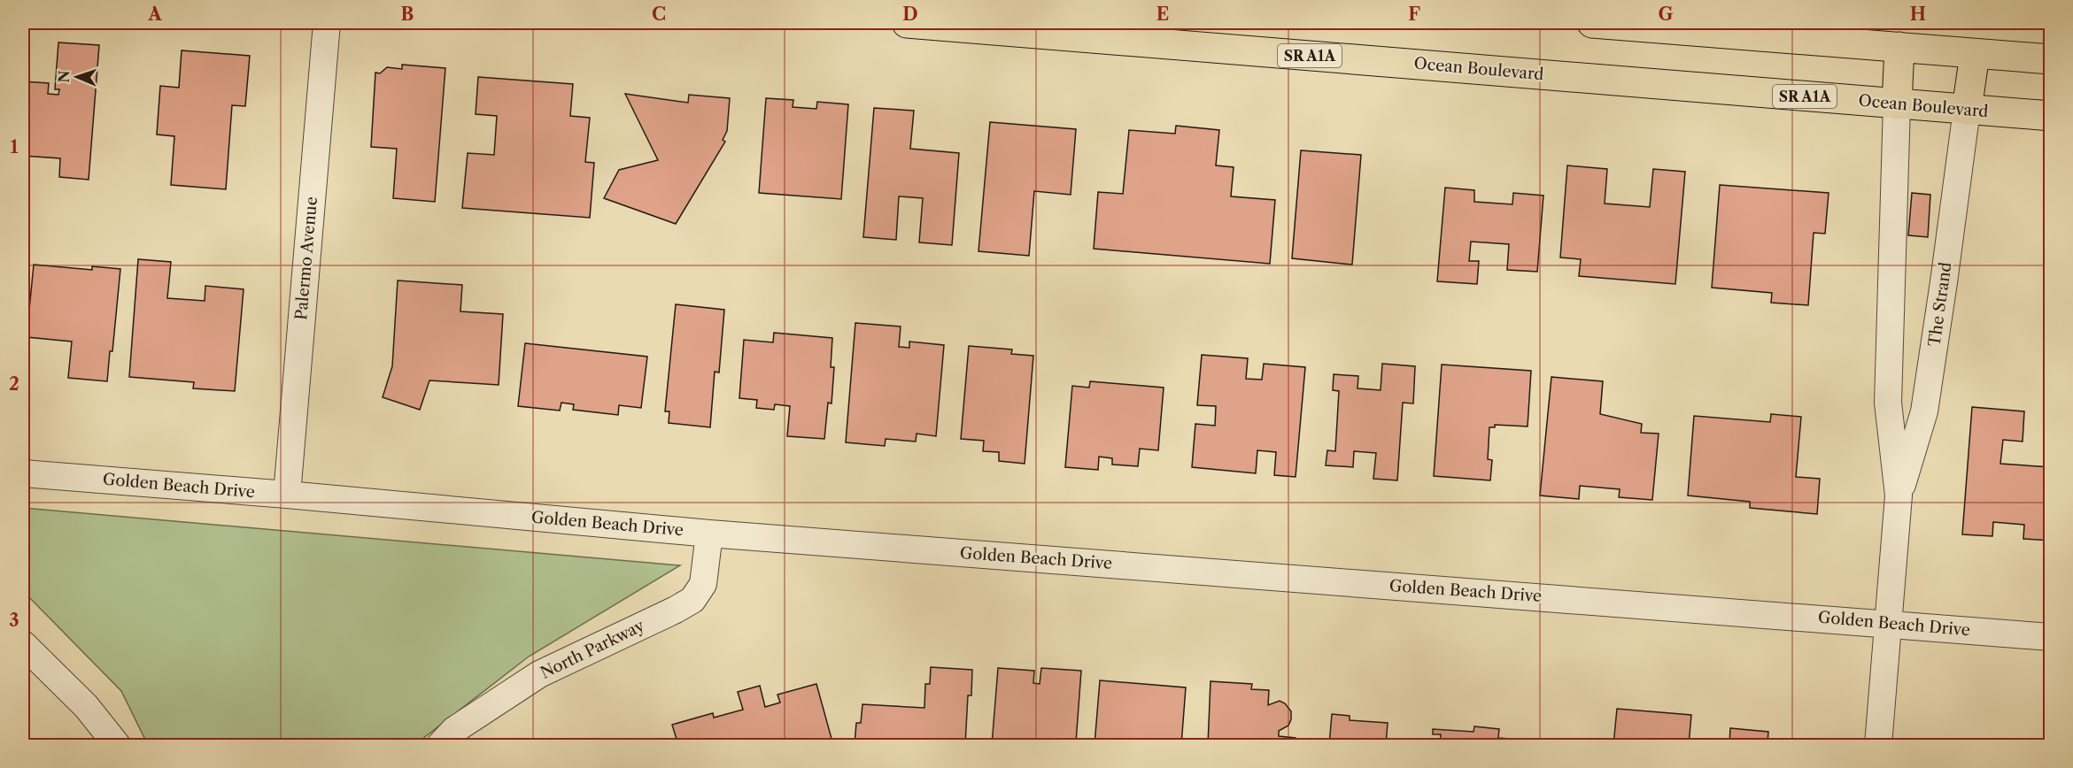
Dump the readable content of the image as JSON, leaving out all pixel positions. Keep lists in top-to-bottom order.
{
  "streets": {
    "main road": ["SR A1A", "Ocean Boulevard"],
    "street": [
      "Palermo Avenue",
      "The Strand",
      "Golden Beach Drive",
      "North Parkway"
    ]
  },
  "crossings": [
    ["Ocean Boulevard", "The Strand"],
    ["Palermo Avenue", "Golden Beach Drive"],
    ["The Strand", "Golden Beach Drive"],
    ["Golden Beach Drive", "North Parkway"]
  ],
  "north": "left",
  "grid": {
    "columns": [
      "A",
      "B",
      "C",
      "D",
      "E",
      "F",
      "G",
      "H"
    ],
    "rows": ["1", "2", "3"]
  }
}
